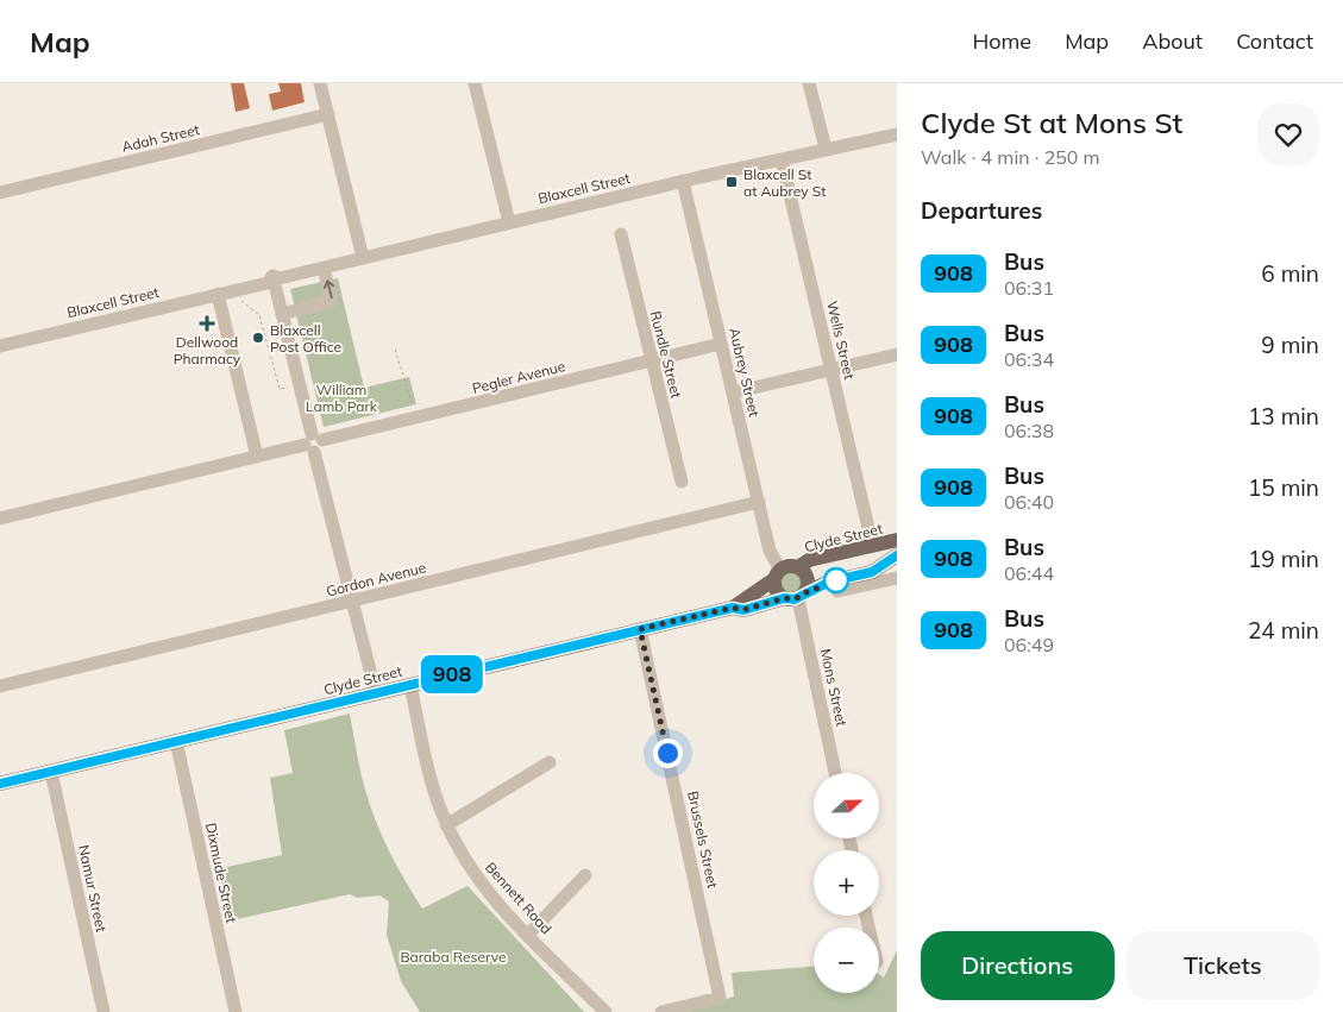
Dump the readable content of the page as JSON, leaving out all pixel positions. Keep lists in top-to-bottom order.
{
  "streets": {
    "main road": ["Clyde Street"],
    "street": [
      "Adah Street",
      "Blaxcell Street",
      "Wells Street",
      "Rundle Street",
      "Aubrey Street",
      "Pegler Avenue",
      "Gordon Avenue",
      "Mons Street",
      "Brussels Street",
      "Dixmude Street",
      "Namur Street",
      "Bennett Road"
    ]
  },
  "crossings": [
    ["Blaxcell Street", "Wells Street"],
    ["Blaxcell Street", "Aubrey Street"],
    ["Rundle Street", "Pegler Avenue"],
    ["Aubrey Street", "Pegler Avenue"],
    ["Aubrey Street", "Clyde Street"],
    ["Aubrey Street", "Gordon Avenue"],
    ["Aubrey Street", "Mons Street"],
    ["Clyde Street", "Mons Street"],
    ["Clyde Street", "Brussels Street"],
    ["Clyde Street", "Dixmude Street"],
    ["Clyde Street", "Namur Street"],
    ["Clyde Street", "Bennett Road"]
  ],
  "parks": ["William Lamb Park", "Baraba Reserve"],
  "places": {
    "transit": ["Blaxcell St at Aubrey St"],
    "health": ["Dellwood Pharmacy"],
    "other": ["Blaxcell Post Office"]
  },
  "lines": ["bus line 908"],
  "north": "right",
  "page": {
    "header": "Map",
    "nav": [
      "Home",
      "Map",
      "About",
      "Contact"
    ],
    "on_map": "908",
    "heading": [
      ["Clyde St at Mons St", "Walk · 4 min · 250 m"],
      "Departures"
    ],
    "list": [
      {
        "mark": "908",
        "name": "Bus",
        "note": "06:31",
        "value": "6 min"
      },
      {
        "mark": "908",
        "name": "Bus",
        "note": "06:34",
        "value": "9 min"
      },
      {
        "mark": "908",
        "name": "Bus",
        "note": "06:38",
        "value": "13 min"
      },
      {
        "mark": "908",
        "name": "Bus",
        "note": "06:40",
        "value": "15 min"
      },
      {
        "mark": "908",
        "name": "Bus",
        "note": "06:44",
        "value": "19 min"
      },
      {
        "mark": "908",
        "name": "Bus",
        "note": "06:49",
        "value": "24 min"
      }
    ],
    "map_buttons": ["+", "−"],
    "buttons": ["Directions", "Tickets"]
  }
}
